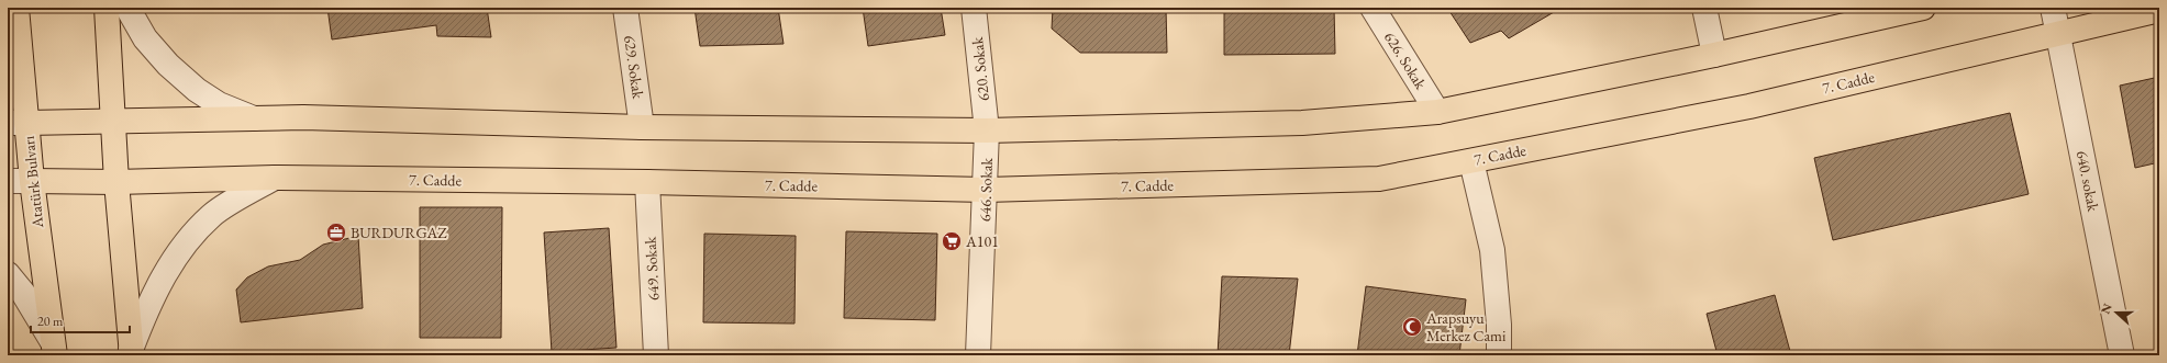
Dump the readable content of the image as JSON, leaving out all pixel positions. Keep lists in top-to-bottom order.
{
  "streets": {
    "main road": ["7. Cadde", "Atatürk Bulvarı"],
    "street": [
      "626. Sokak",
      "629. Sokak",
      "620. Sokak",
      "640. sokak",
      "646. Sokak",
      "649. Sokak"
    ]
  },
  "crossings": [
    ["620. Sokak", "646. Sokak"],
    ["7. Cadde", "640. sokak"],
    ["7. Cadde", "Atatürk Bulvarı"],
    ["7. Cadde", "646. Sokak"],
    ["7. Cadde", "649. Sokak"]
  ],
  "places": {
    "office": ["BURDURGAZ"],
    "supermarket": ["A101"],
    "mosque": ["Arapsuyu Merkez Cami"]
  },
  "scale_bar": "20 m",
  "north": "left"
}
